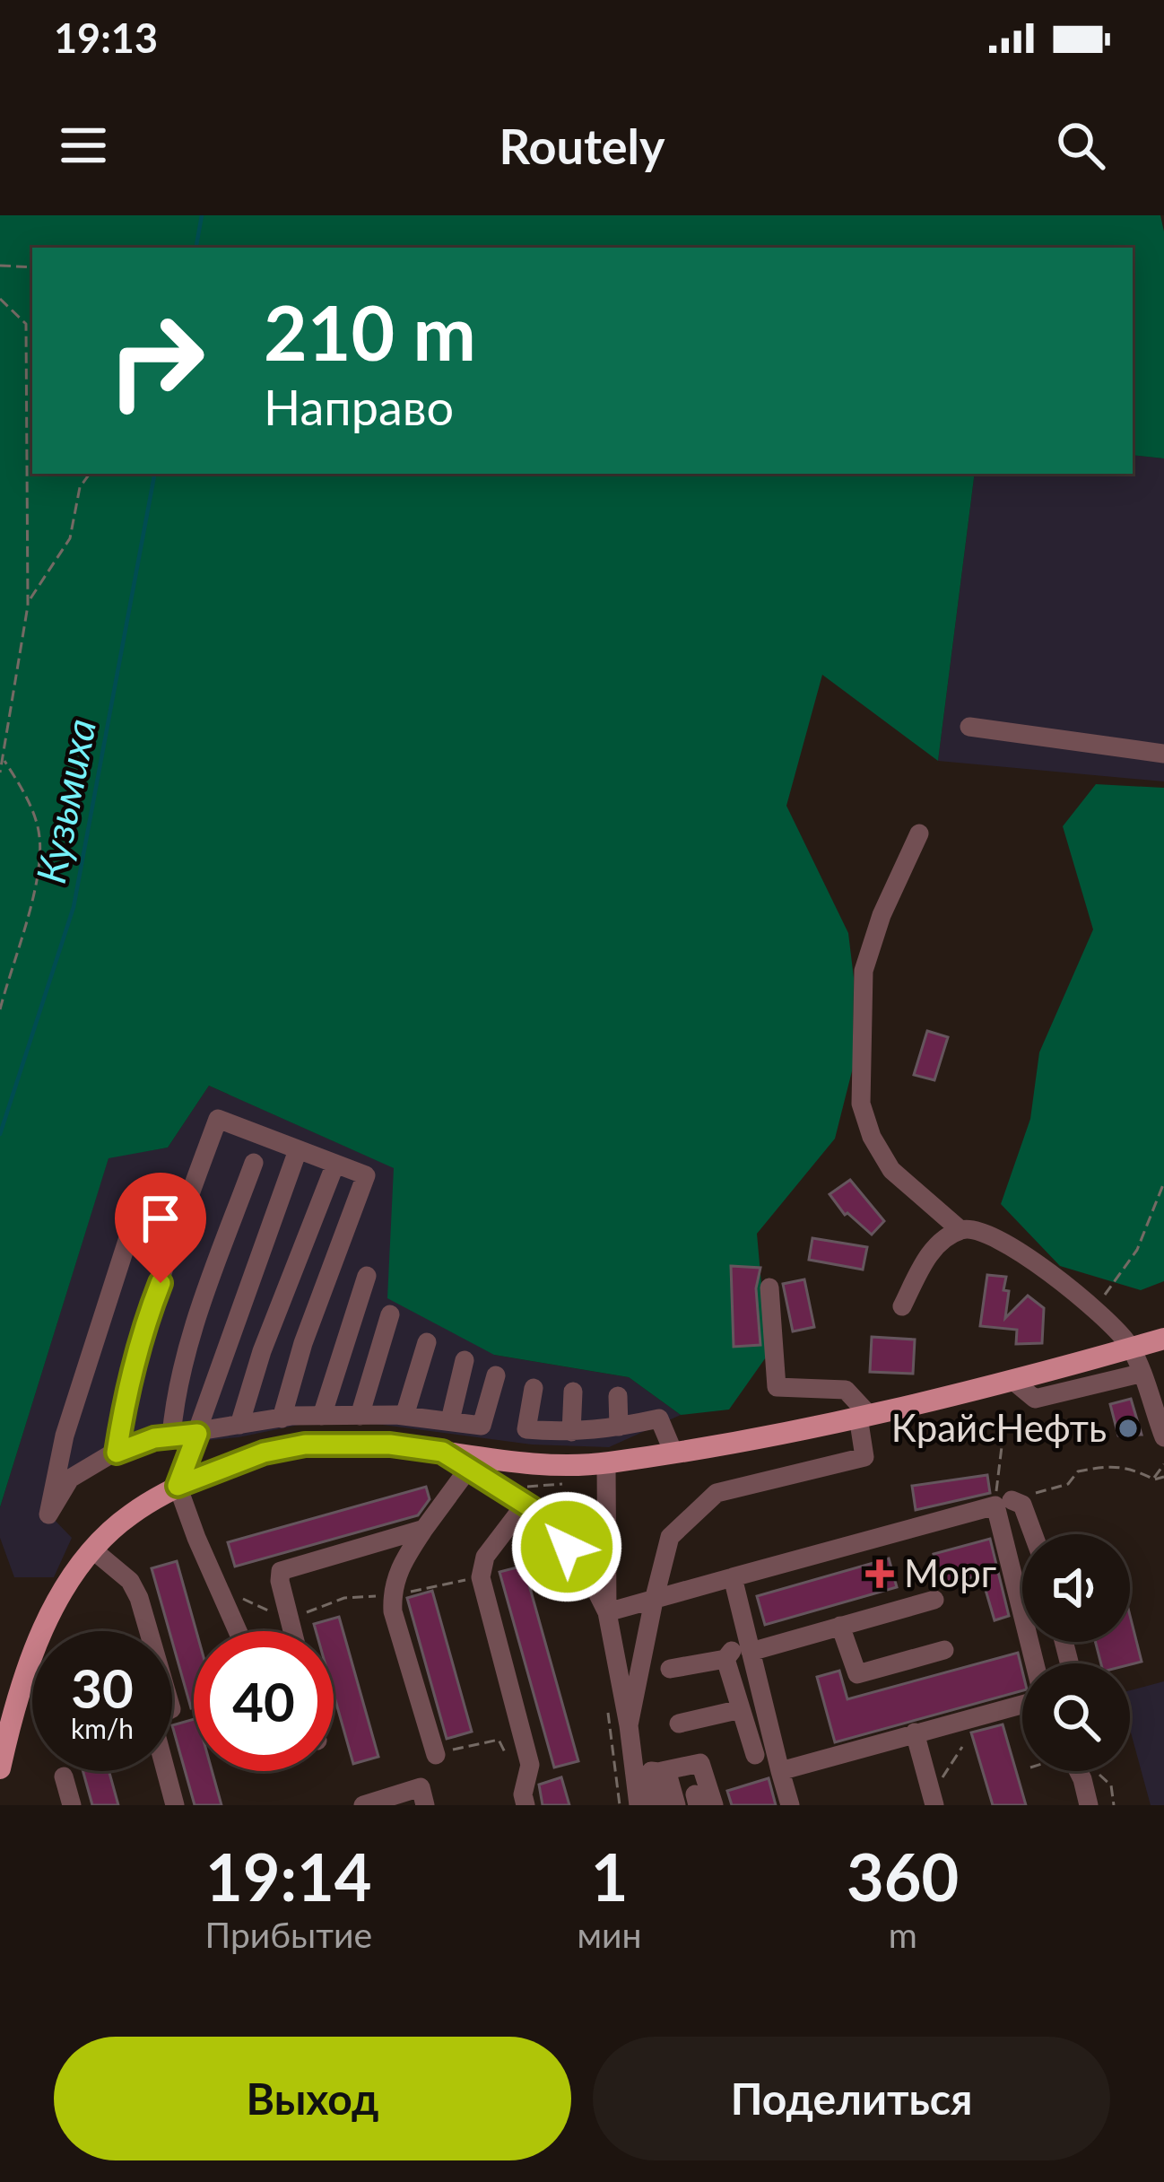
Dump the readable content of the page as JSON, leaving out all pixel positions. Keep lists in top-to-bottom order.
{
  "water": ["Кузьмиха"],
  "places": {
    "other": ["КрайсНефть"],
    "health": ["Морг"]
  },
  "page": {
    "status": "19:13",
    "header": "Routely",
    "turn": ["210 m", "Направо"],
    "speed": "30 km/h",
    "limit": "40",
    "eta": [
      "19:14",
      "Прибытие",
      "1",
      "мин",
      "360",
      "m"
    ],
    "buttons": ["Выход", "Поделиться"]
  }
}
